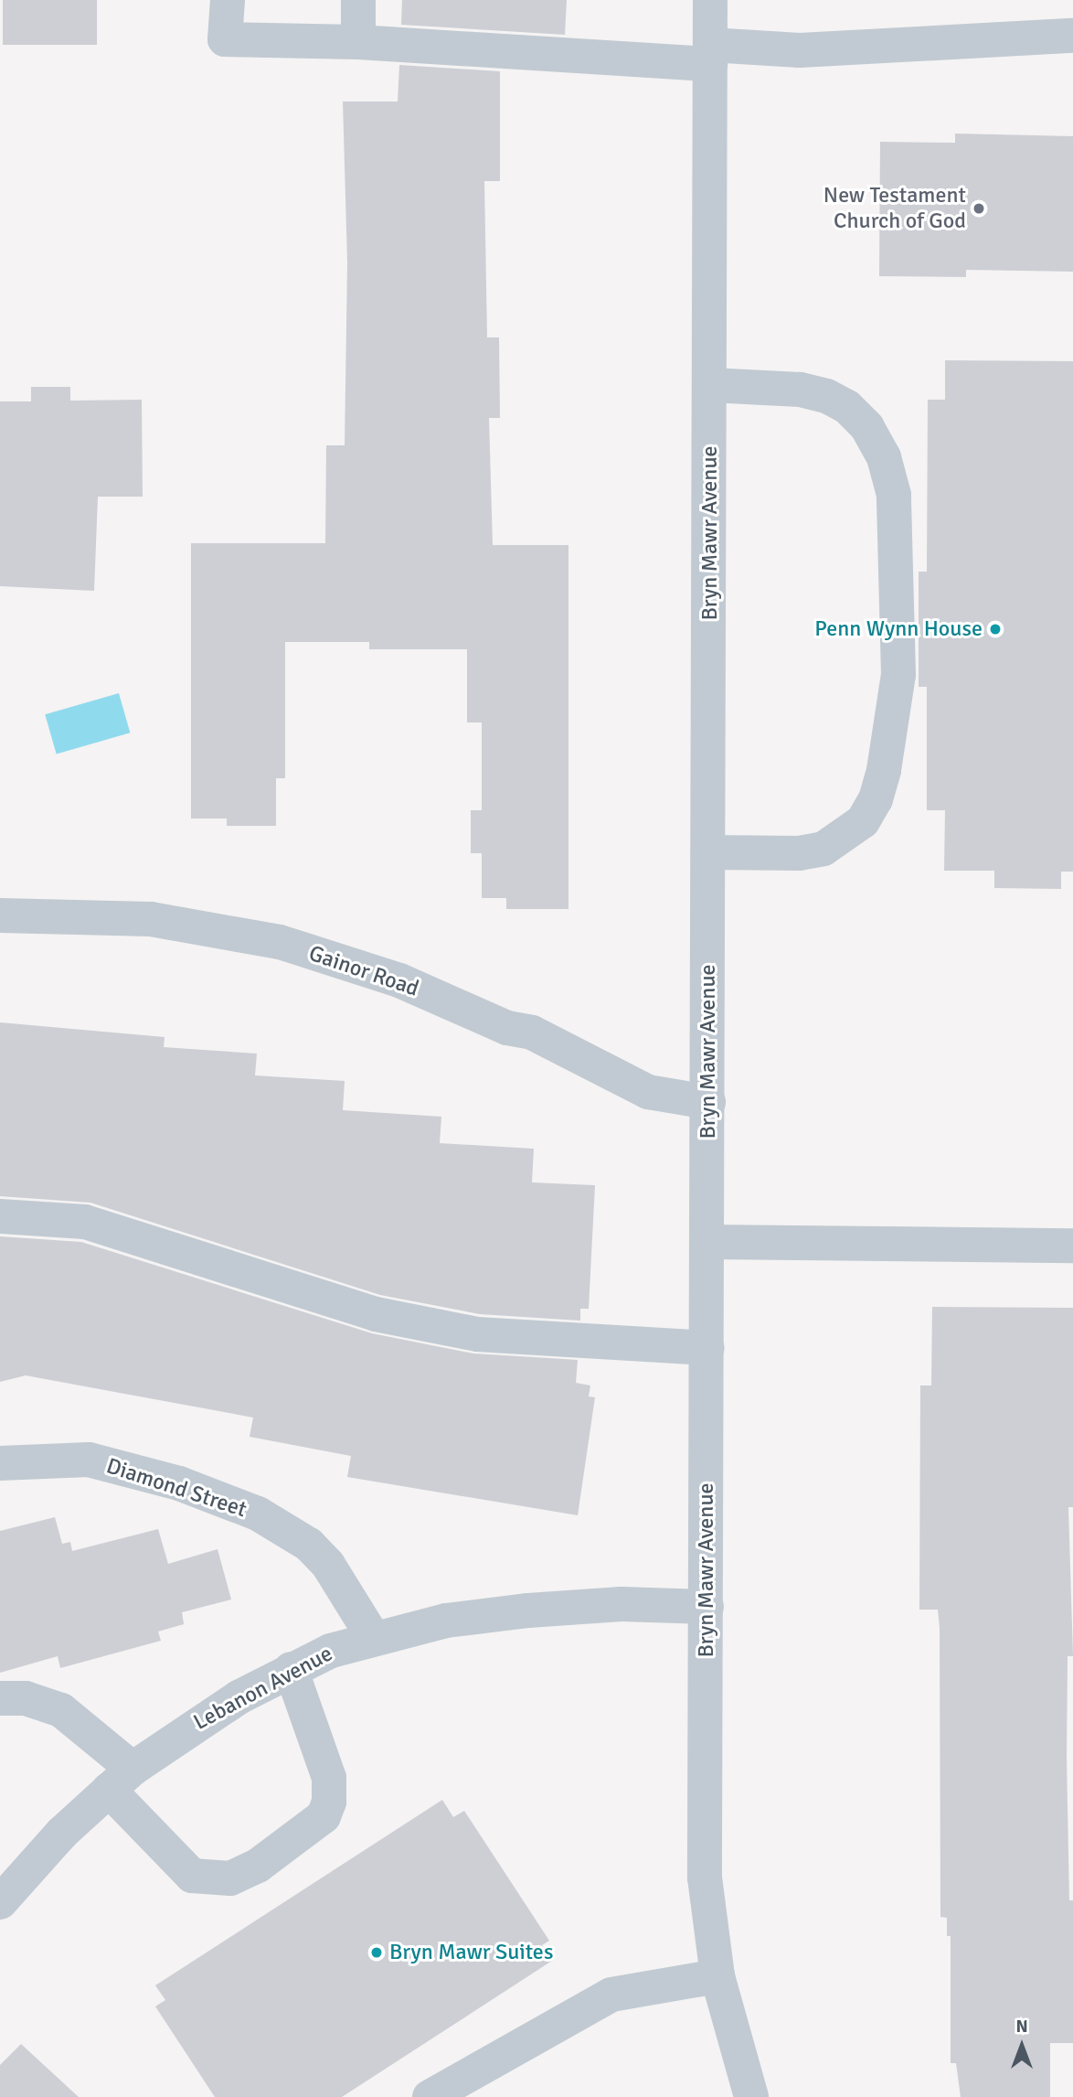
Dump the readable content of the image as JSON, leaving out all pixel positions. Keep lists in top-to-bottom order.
{
  "streets": {
    "street": [
      "Bryn Mawr Avenue",
      "Gainor Road",
      "Diamond Street",
      "Lebanon Avenue"
    ]
  },
  "crossings": [
    ["Bryn Mawr Avenue", "Gainor Road"],
    ["Bryn Mawr Avenue", "Lebanon Avenue"],
    ["Diamond Street", "Lebanon Avenue"]
  ],
  "places": ["New Testament Church of God", "Penn Wynn House", "Bryn Mawr Suites"],
  "north": "top"
}
